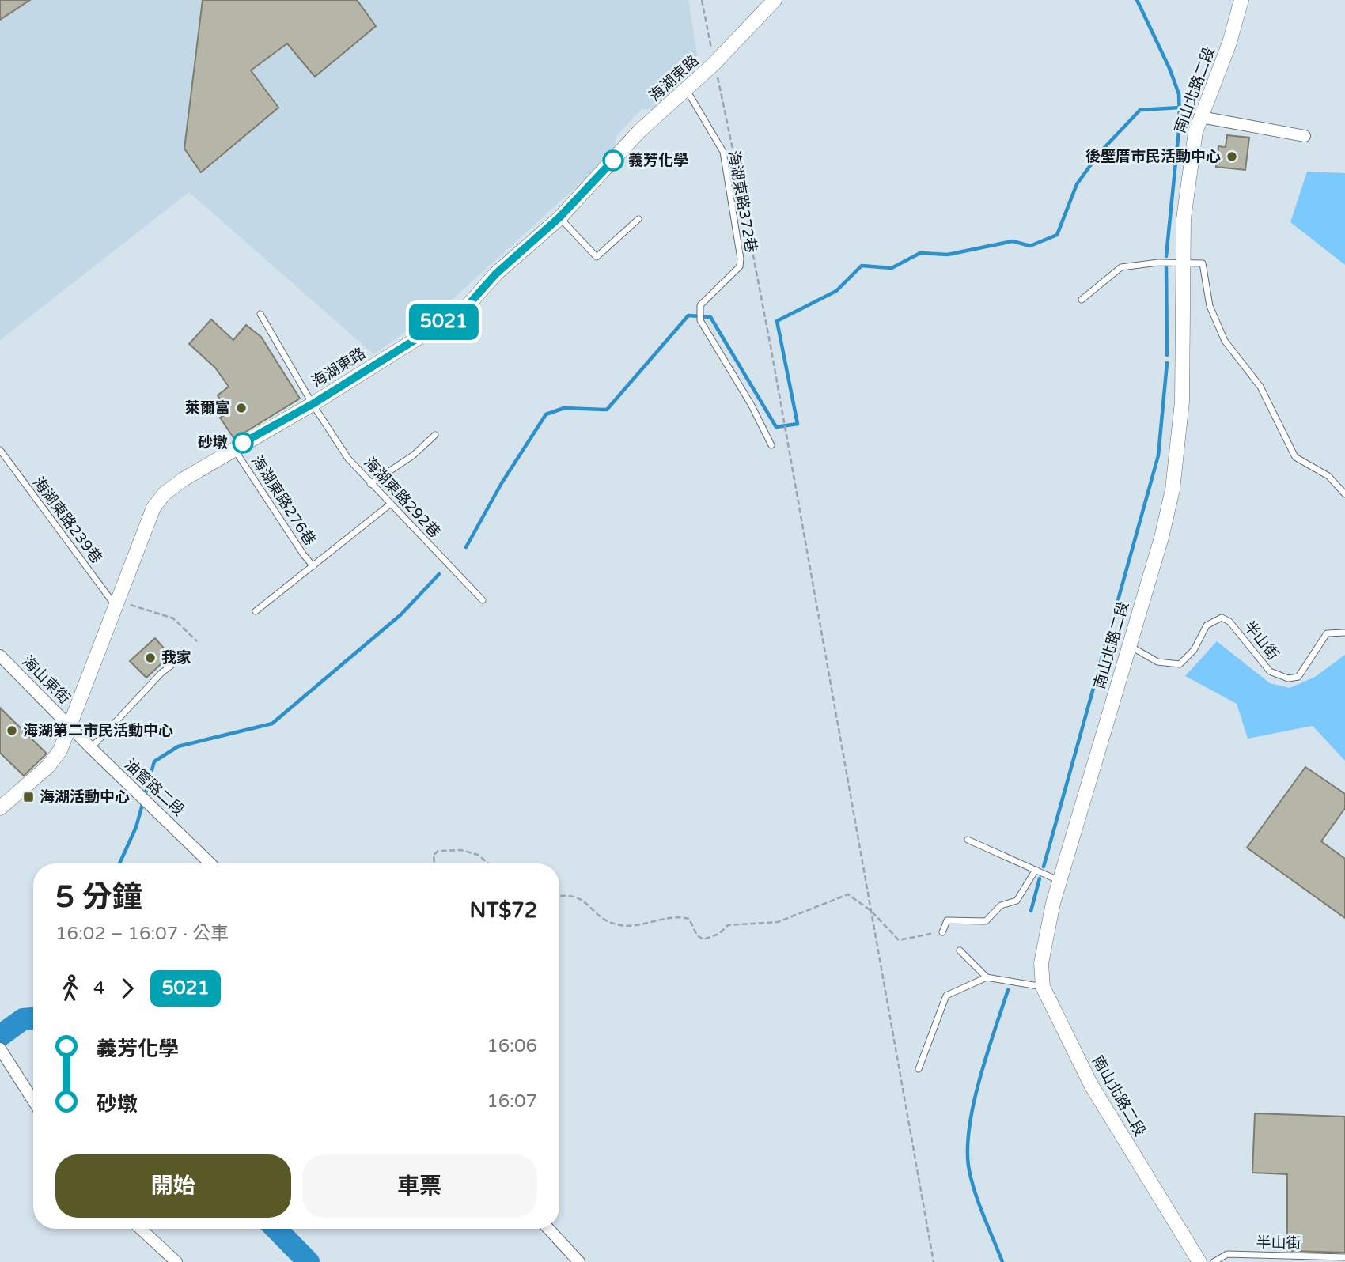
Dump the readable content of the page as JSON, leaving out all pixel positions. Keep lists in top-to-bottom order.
{
  "streets": {
    "street": [
      "海湖東路",
      "南山北路二段",
      "海山東街",
      "油管路二段"
    ],
    "lane": [
      "海湖東路372巷",
      "海湖東路292巷",
      "海湖東路276巷",
      "海湖東路239巷",
      "半山街"
    ]
  },
  "crossings": [
    ["海湖東路", "海湖東路372巷"],
    ["海湖東路", "海湖東路292巷"],
    ["海湖東路", "海湖東路276巷"],
    ["海湖東路", "海湖東路239巷"],
    ["海湖東路", "海山東街"],
    ["海湖東路", "油管路二段"],
    ["南山北路二段", "半山街"],
    ["海湖東路292巷", "海湖東路276巷"],
    ["海山東街", "油管路二段"]
  ],
  "places": {
    "other": [
      "後壁厝市民活動中心",
      "義芳化學",
      "萊爾富",
      "砂墩",
      "我家",
      "海湖第二市民活動中心"
    ],
    "transit": ["海湖活動中心"]
  },
  "lines": ["bus line 5021"],
  "page": {
    "on_map": "5021",
    "heading": ["5 分鐘", "16:02 – 16:07 · 公車", "NT$72"],
    "legs": ["4", "5021"],
    "list": [
      {
        "name": "義芳化學",
        "value": "16:06"
      },
      {
        "name": "砂墩",
        "value": "16:07"
      }
    ],
    "buttons": ["開始", "車票"]
  }
}
